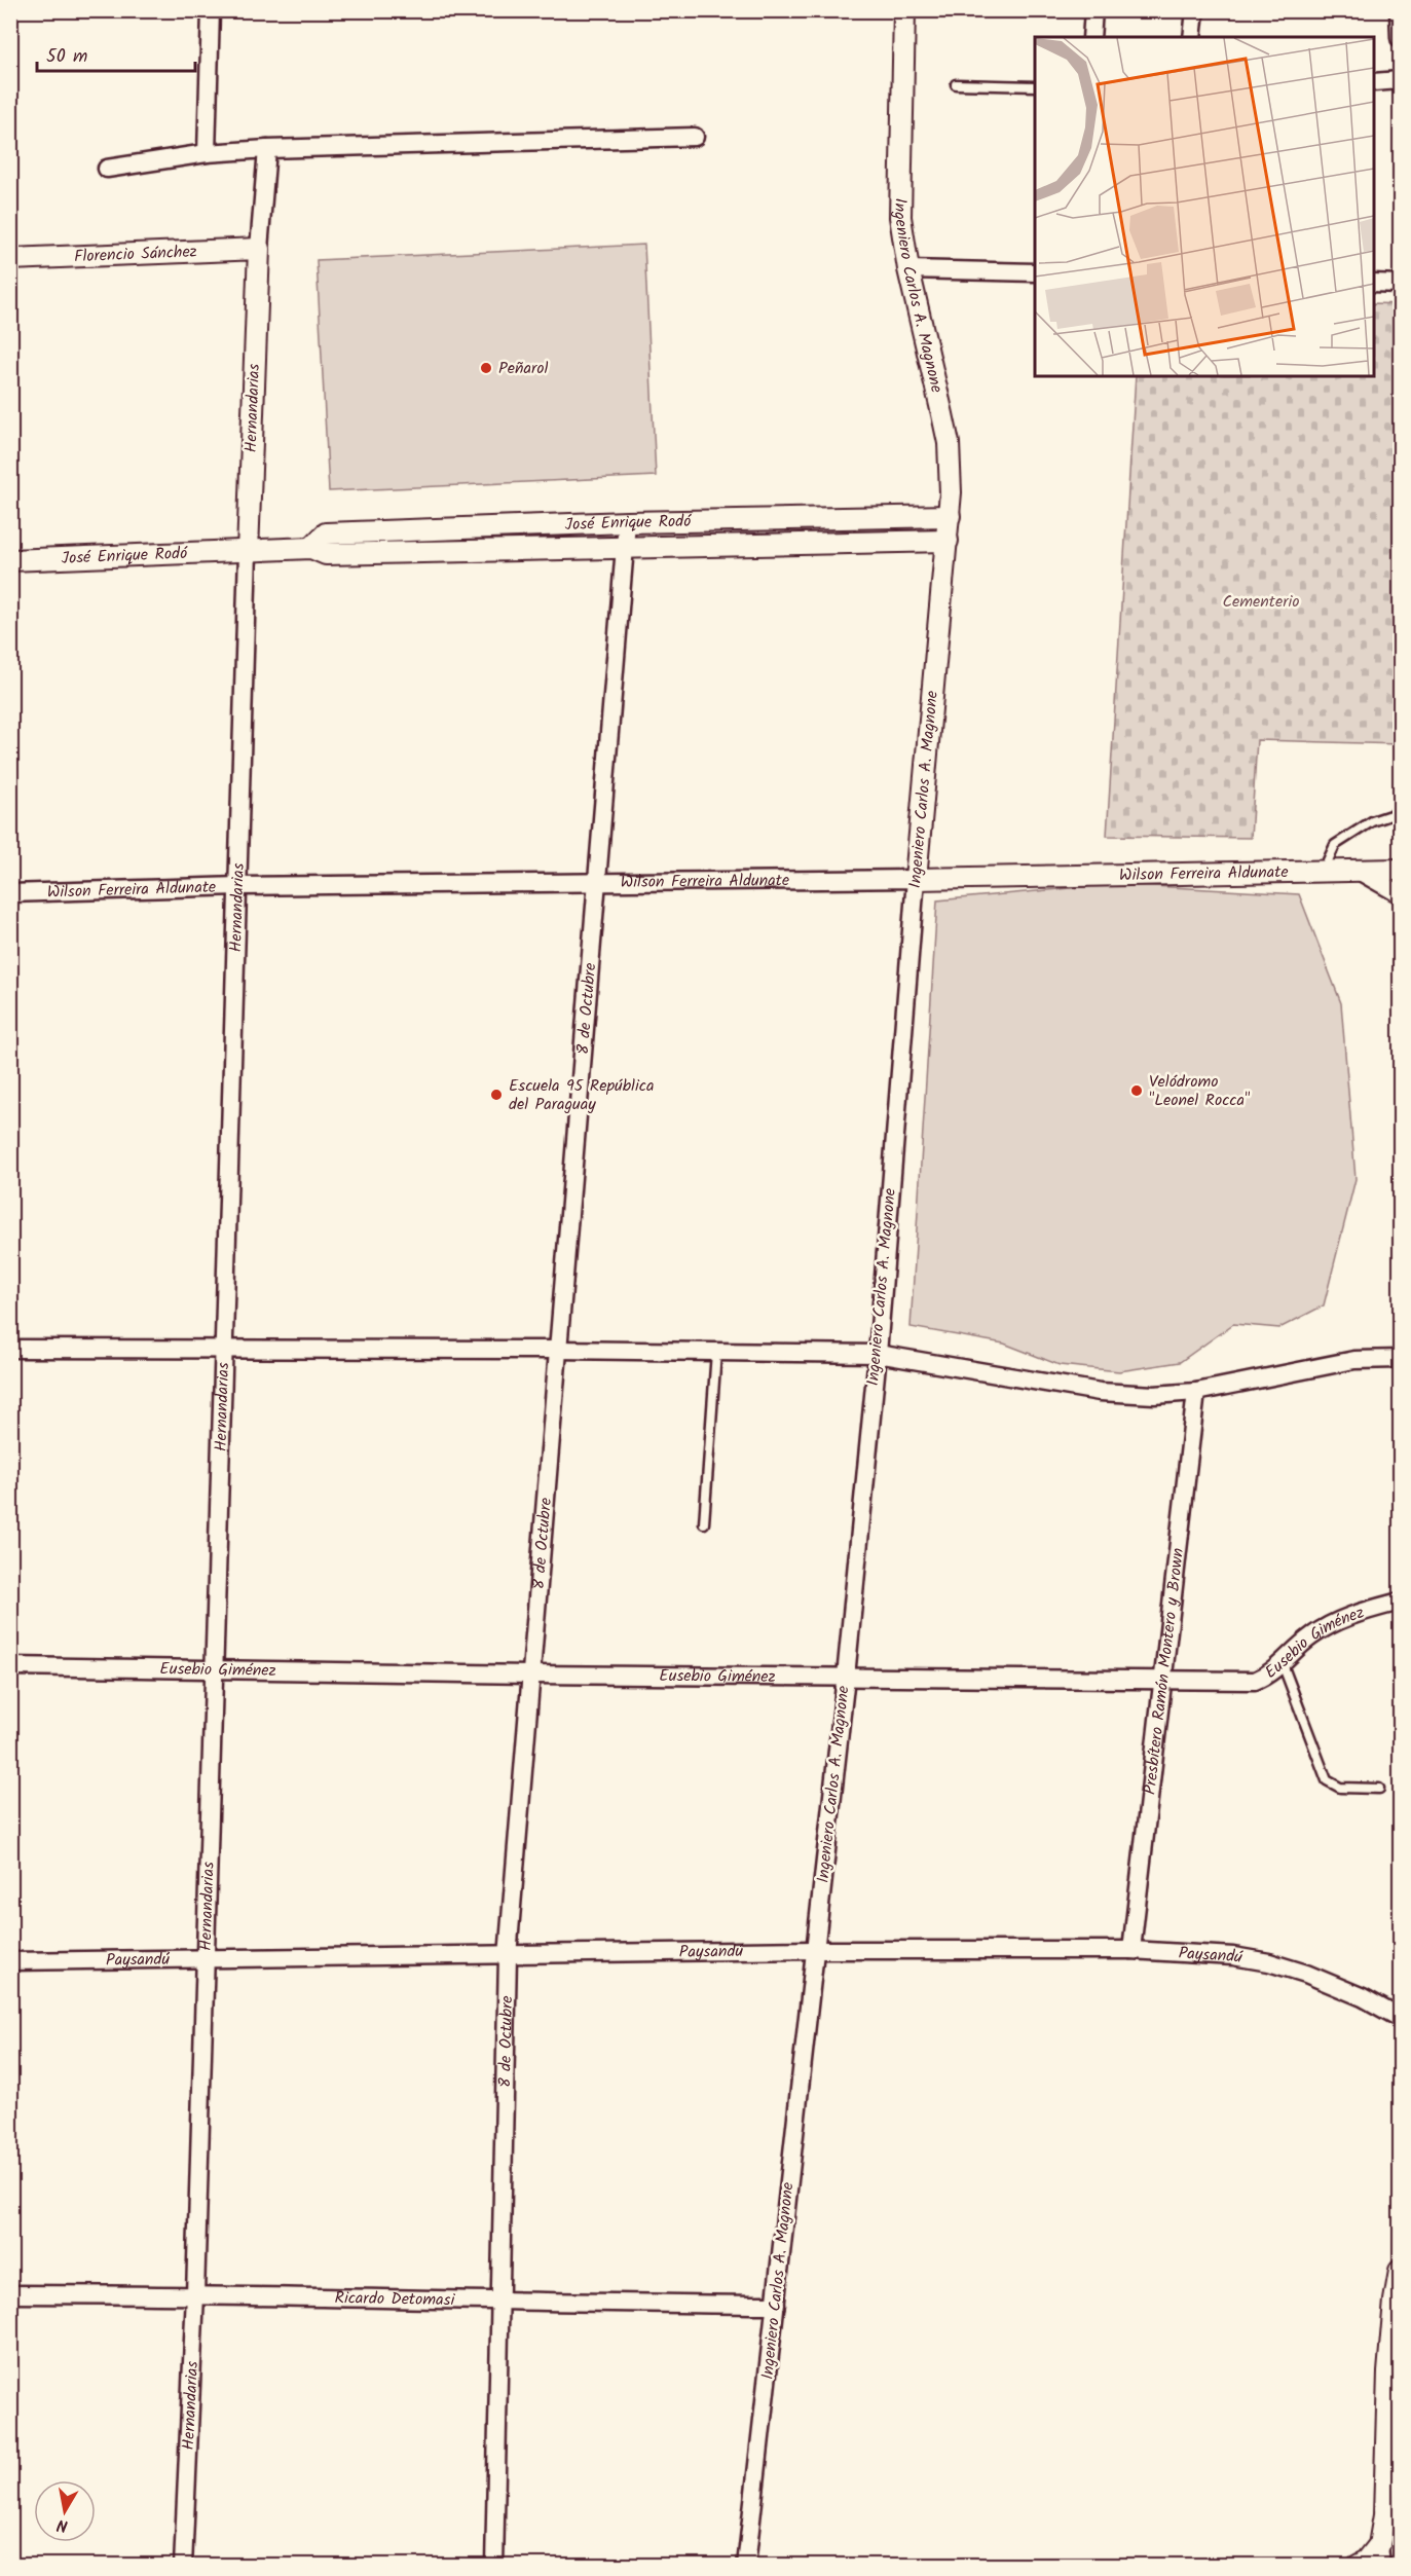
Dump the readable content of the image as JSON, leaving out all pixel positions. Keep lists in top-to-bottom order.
{
  "streets": {
    "street": [
      "Florencio Sánchez",
      "Ingeniero Carlos A. Magnone",
      "Hernandarias",
      "José Enrique Rodó",
      "Wilson Ferreira Aldunate",
      "8 de Octubre",
      "Eusebio Giménez",
      "Presbítero Ramón Montero y Brown",
      "Paysandú",
      "Ricardo Detomasi"
    ]
  },
  "crossings": [
    ["Florencio Sánchez", "Hernandarias"],
    ["Ingeniero Carlos A. Magnone", "José Enrique Rodó"],
    ["Ingeniero Carlos A. Magnone", "Wilson Ferreira Aldunate"],
    ["Ingeniero Carlos A. Magnone", "Eusebio Giménez"],
    ["Ingeniero Carlos A. Magnone", "Paysandú"],
    ["Ingeniero Carlos A. Magnone", "Ricardo Detomasi"],
    ["Hernandarias", "José Enrique Rodó"],
    ["Hernandarias", "Wilson Ferreira Aldunate"],
    ["Hernandarias", "Eusebio Giménez"],
    ["Hernandarias", "Paysandú"],
    ["Hernandarias", "Ricardo Detomasi"],
    ["José Enrique Rodó", "8 de Octubre"],
    ["Wilson Ferreira Aldunate", "8 de Octubre"],
    ["8 de Octubre", "Eusebio Giménez"],
    ["8 de Octubre", "Paysandú"],
    ["8 de Octubre", "Ricardo Detomasi"],
    ["Eusebio Giménez", "Presbítero Ramón Montero y Brown"],
    ["Presbítero Ramón Montero y Brown", "Paysandú"]
  ],
  "parks": ["Cementerio"],
  "places": ["Peñarol", "Velódromo \"Leonel Rocca\"", "Escuela 95 República del Paraguay"],
  "scale_bar": "50 m",
  "north": "bottom"
}
